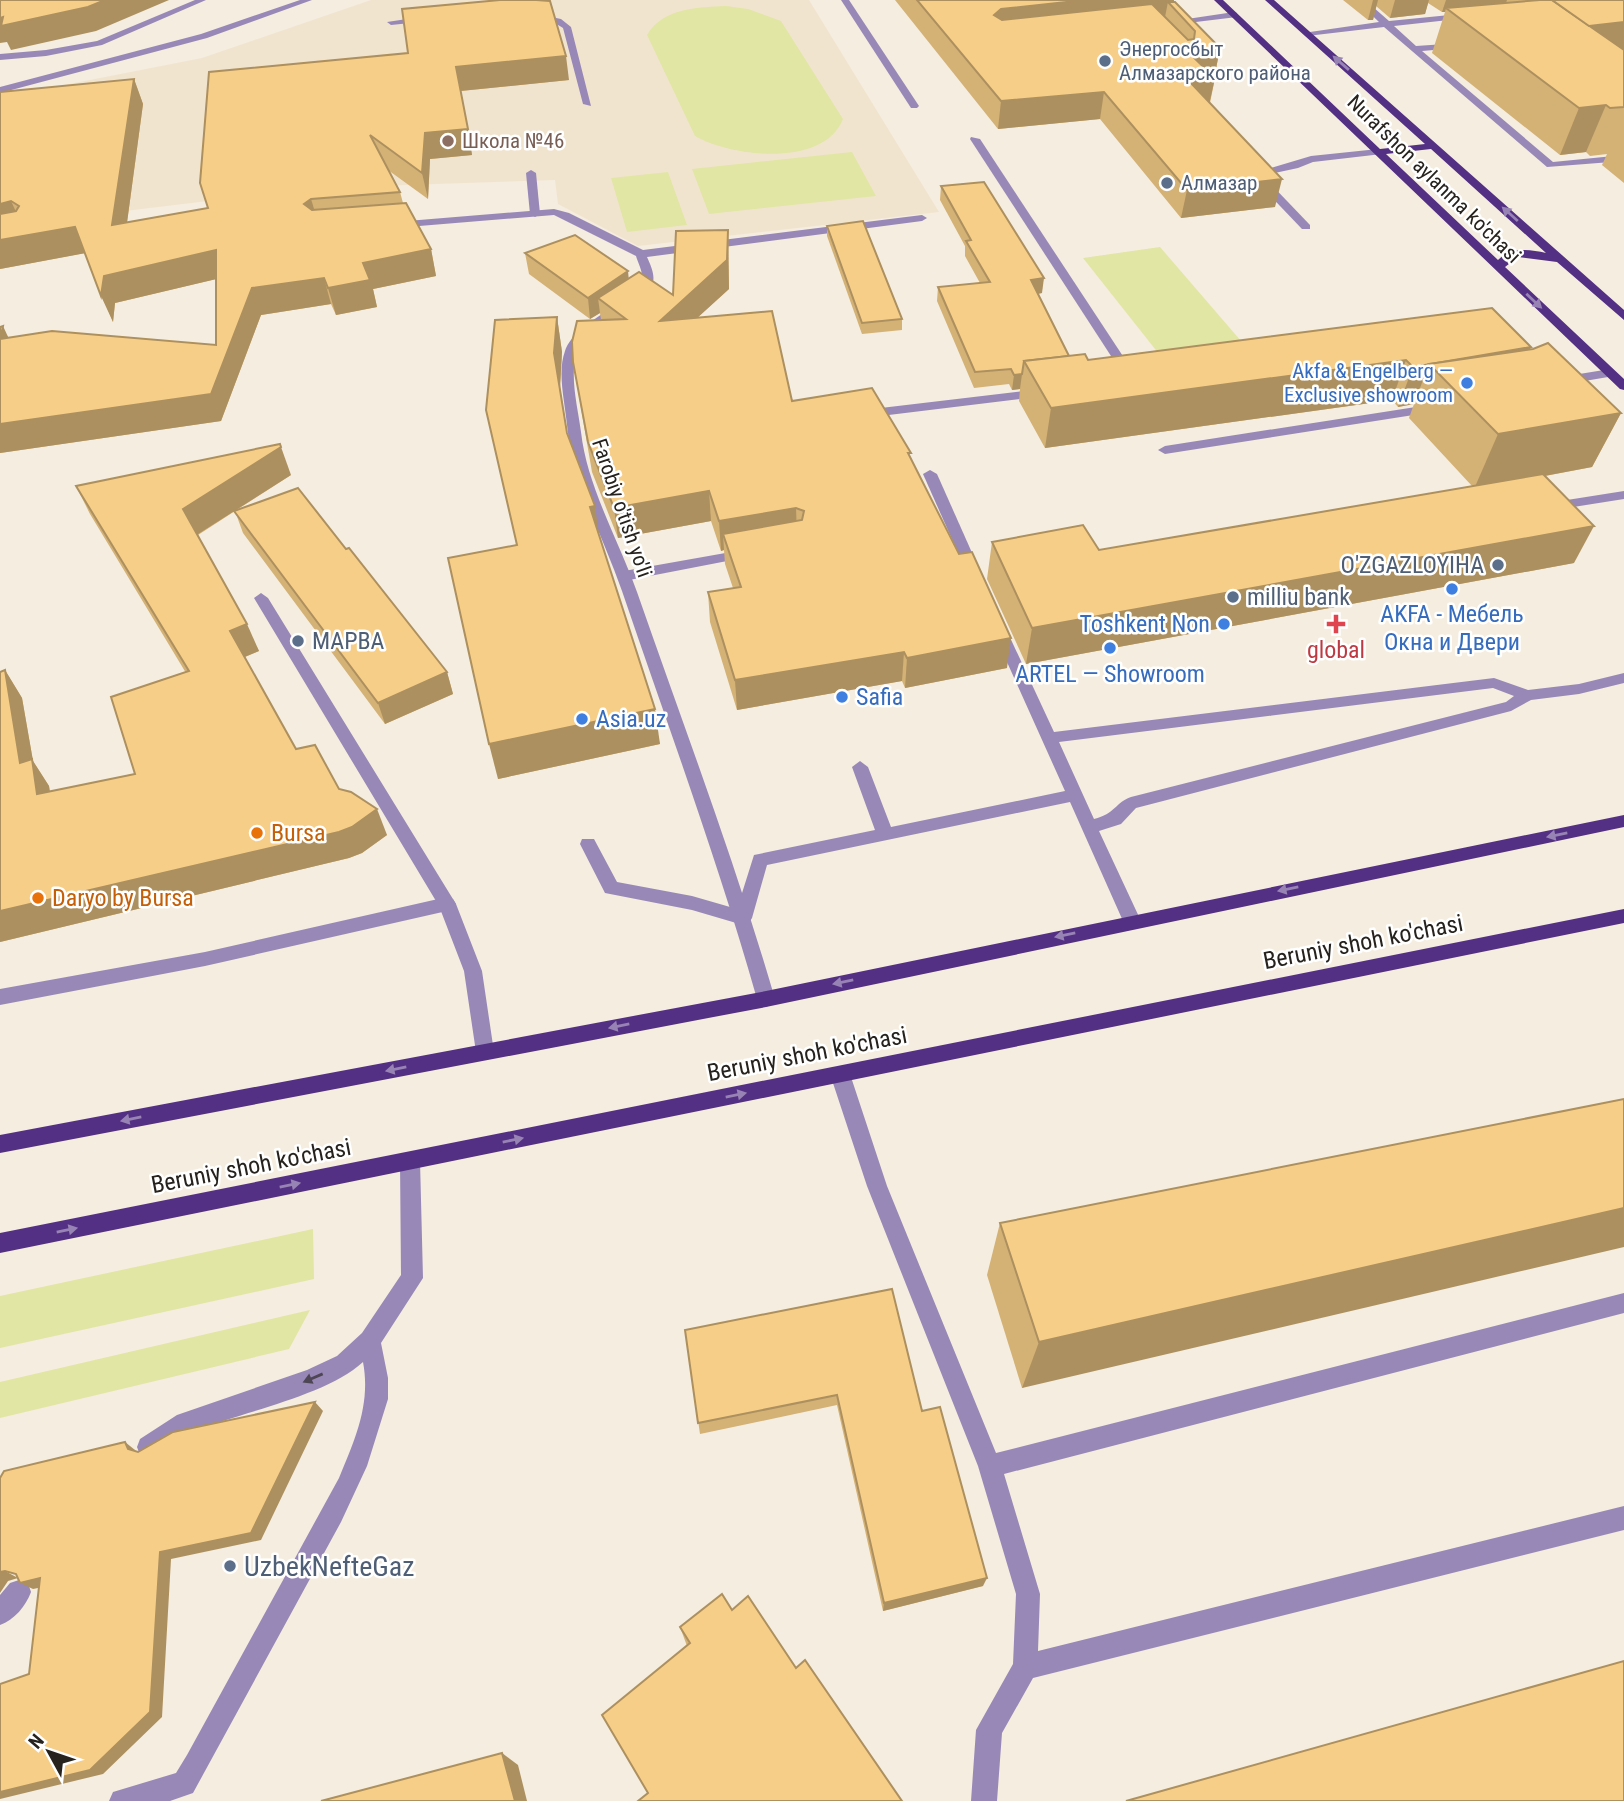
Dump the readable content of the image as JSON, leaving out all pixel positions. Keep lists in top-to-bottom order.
{
  "streets": {
    "main road": ["Nurafshon aylanma ko'chasi", "Beruniy shoh ko'chasi"],
    "street": ["Farobiy o'tish yo'li"]
  },
  "places": {
    "other": [
      "Энергосбыт Алмазарского района",
      "Школа №46",
      "Алмазар",
      "Akfa & Engelberg — Exclusive showroom",
      "O'ZGAZLOYIHA",
      "AKFA - Мебель Окна и Двери",
      "milliu bank",
      "Toshkent Non",
      "МАРВА",
      "ARTEL — Showroom",
      "Safia",
      "Asia.uz",
      "Bursa",
      "Daryo by Bursa",
      "UzbekNefteGaz"
    ],
    "health": ["global"]
  },
  "north": "top left"
}
